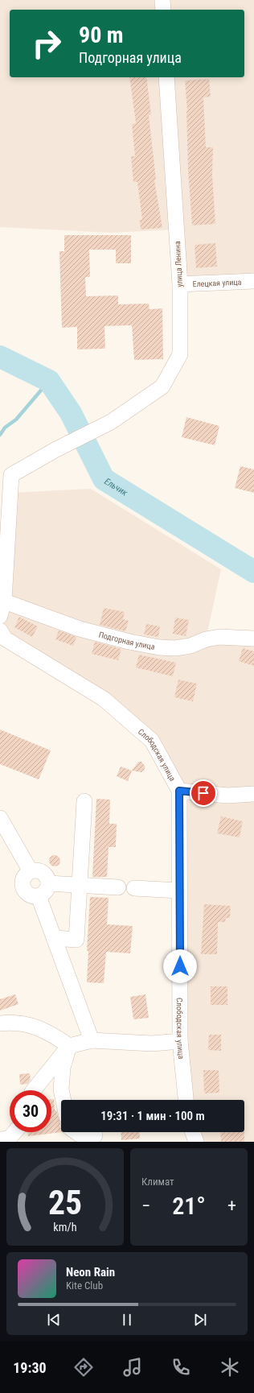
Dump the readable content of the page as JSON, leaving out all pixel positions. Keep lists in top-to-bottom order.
{
  "streets": {
    "street": [
      "улица Ленина",
      "Елецкая улица",
      "Подгорная улица",
      "Слободская улица"
    ]
  },
  "crossings": [
    ["улица Ленина", "Елецкая улица"]
  ],
  "water": ["Ельчик"],
  "page": {
    "turn": ["90 m", "Подгорная улица"],
    "limit": "30",
    "trip": "19:31 · 1 мин · 100 m",
    "tile": "Климат",
    "heat": ["−", "21°", "+"],
    "song": ["Neon Rain", "Kite Club"],
    "tabs": "19:30",
    "gauge": ["25", "km/h"]
  }
}
